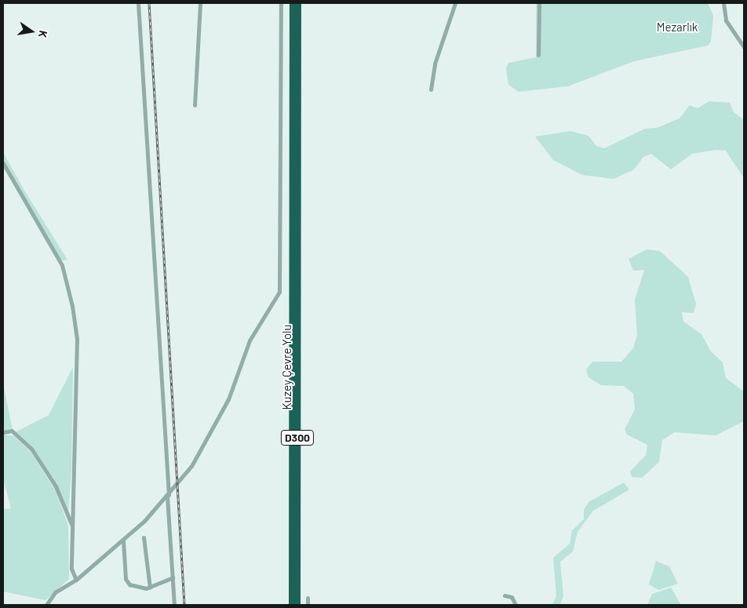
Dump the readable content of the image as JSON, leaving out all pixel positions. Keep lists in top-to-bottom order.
{
  "streets": {
    "highway": ["Kuzey Çevre Yolu", "D300"]
  },
  "crossings": [
    ["Kuzey Çevre Yolu", "D300"]
  ],
  "parks": ["Mezarlık"],
  "north": "right"
}
